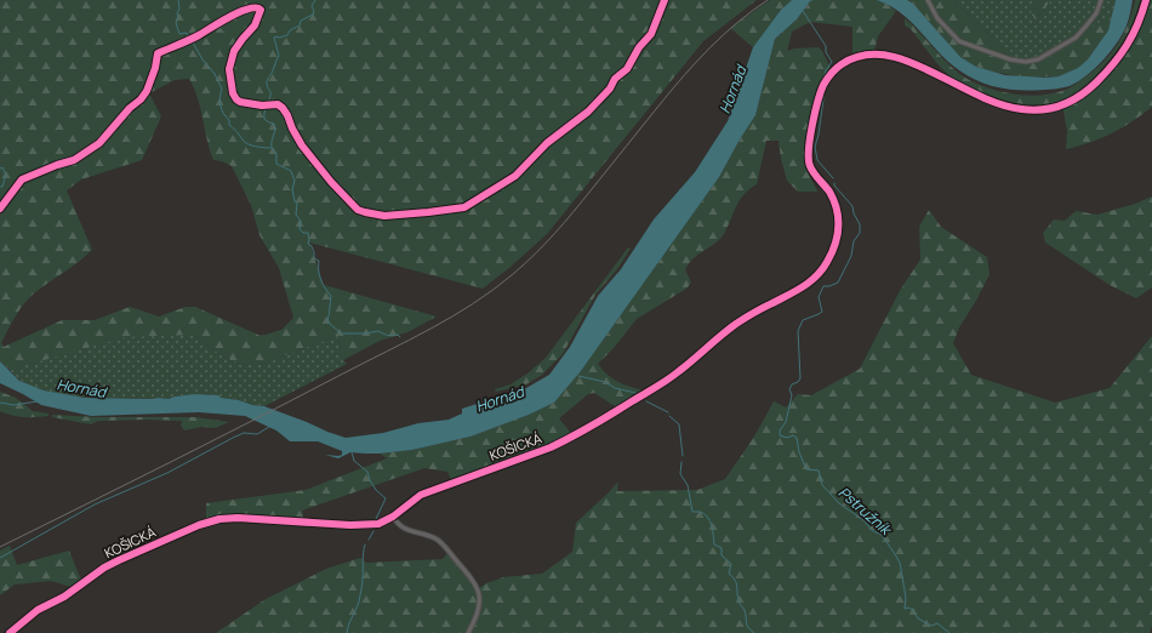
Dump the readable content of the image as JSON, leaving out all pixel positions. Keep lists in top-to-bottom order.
{
  "streets": {
    "street": ["KOŠICKÁ"]
  },
  "water": ["Hornád", "Pstružník"]
}
